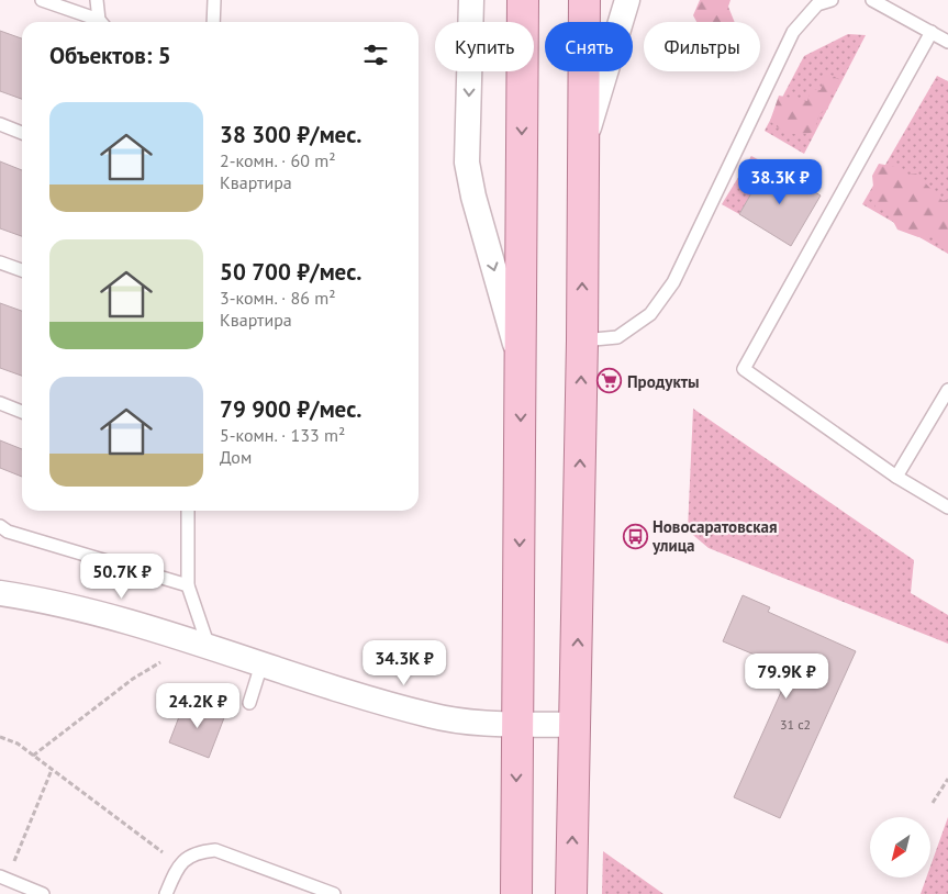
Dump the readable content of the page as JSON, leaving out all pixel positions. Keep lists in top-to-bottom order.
{
  "places": {
    "supermarket": ["Продукты"],
    "bus stop": ["Новосаратовская улица"]
  },
  "house_numbers": ["31 с2"],
  "north": "bottom left",
  "page": {
    "chip": ["Купить", "Снять", "Фильтры"],
    "heading": "Объектов: 5",
    "list": [
      {
        "name": "38 300 ₽/мес.",
        "note": "2-комн. · 60 m² · Квартира"
      },
      {
        "name": "50 700 ₽/мес.",
        "note": "3-комн. · 86 m² · Квартира"
      },
      {
        "name": "79 900 ₽/мес.",
        "note": "5-комн. · 133 m² · Дом"
      }
    ],
    "price": [
      "38.3K ₽",
      "50.7K ₽",
      "34.3K ₽",
      "79.9K ₽",
      "24.2K ₽"
    ]
  }
}
